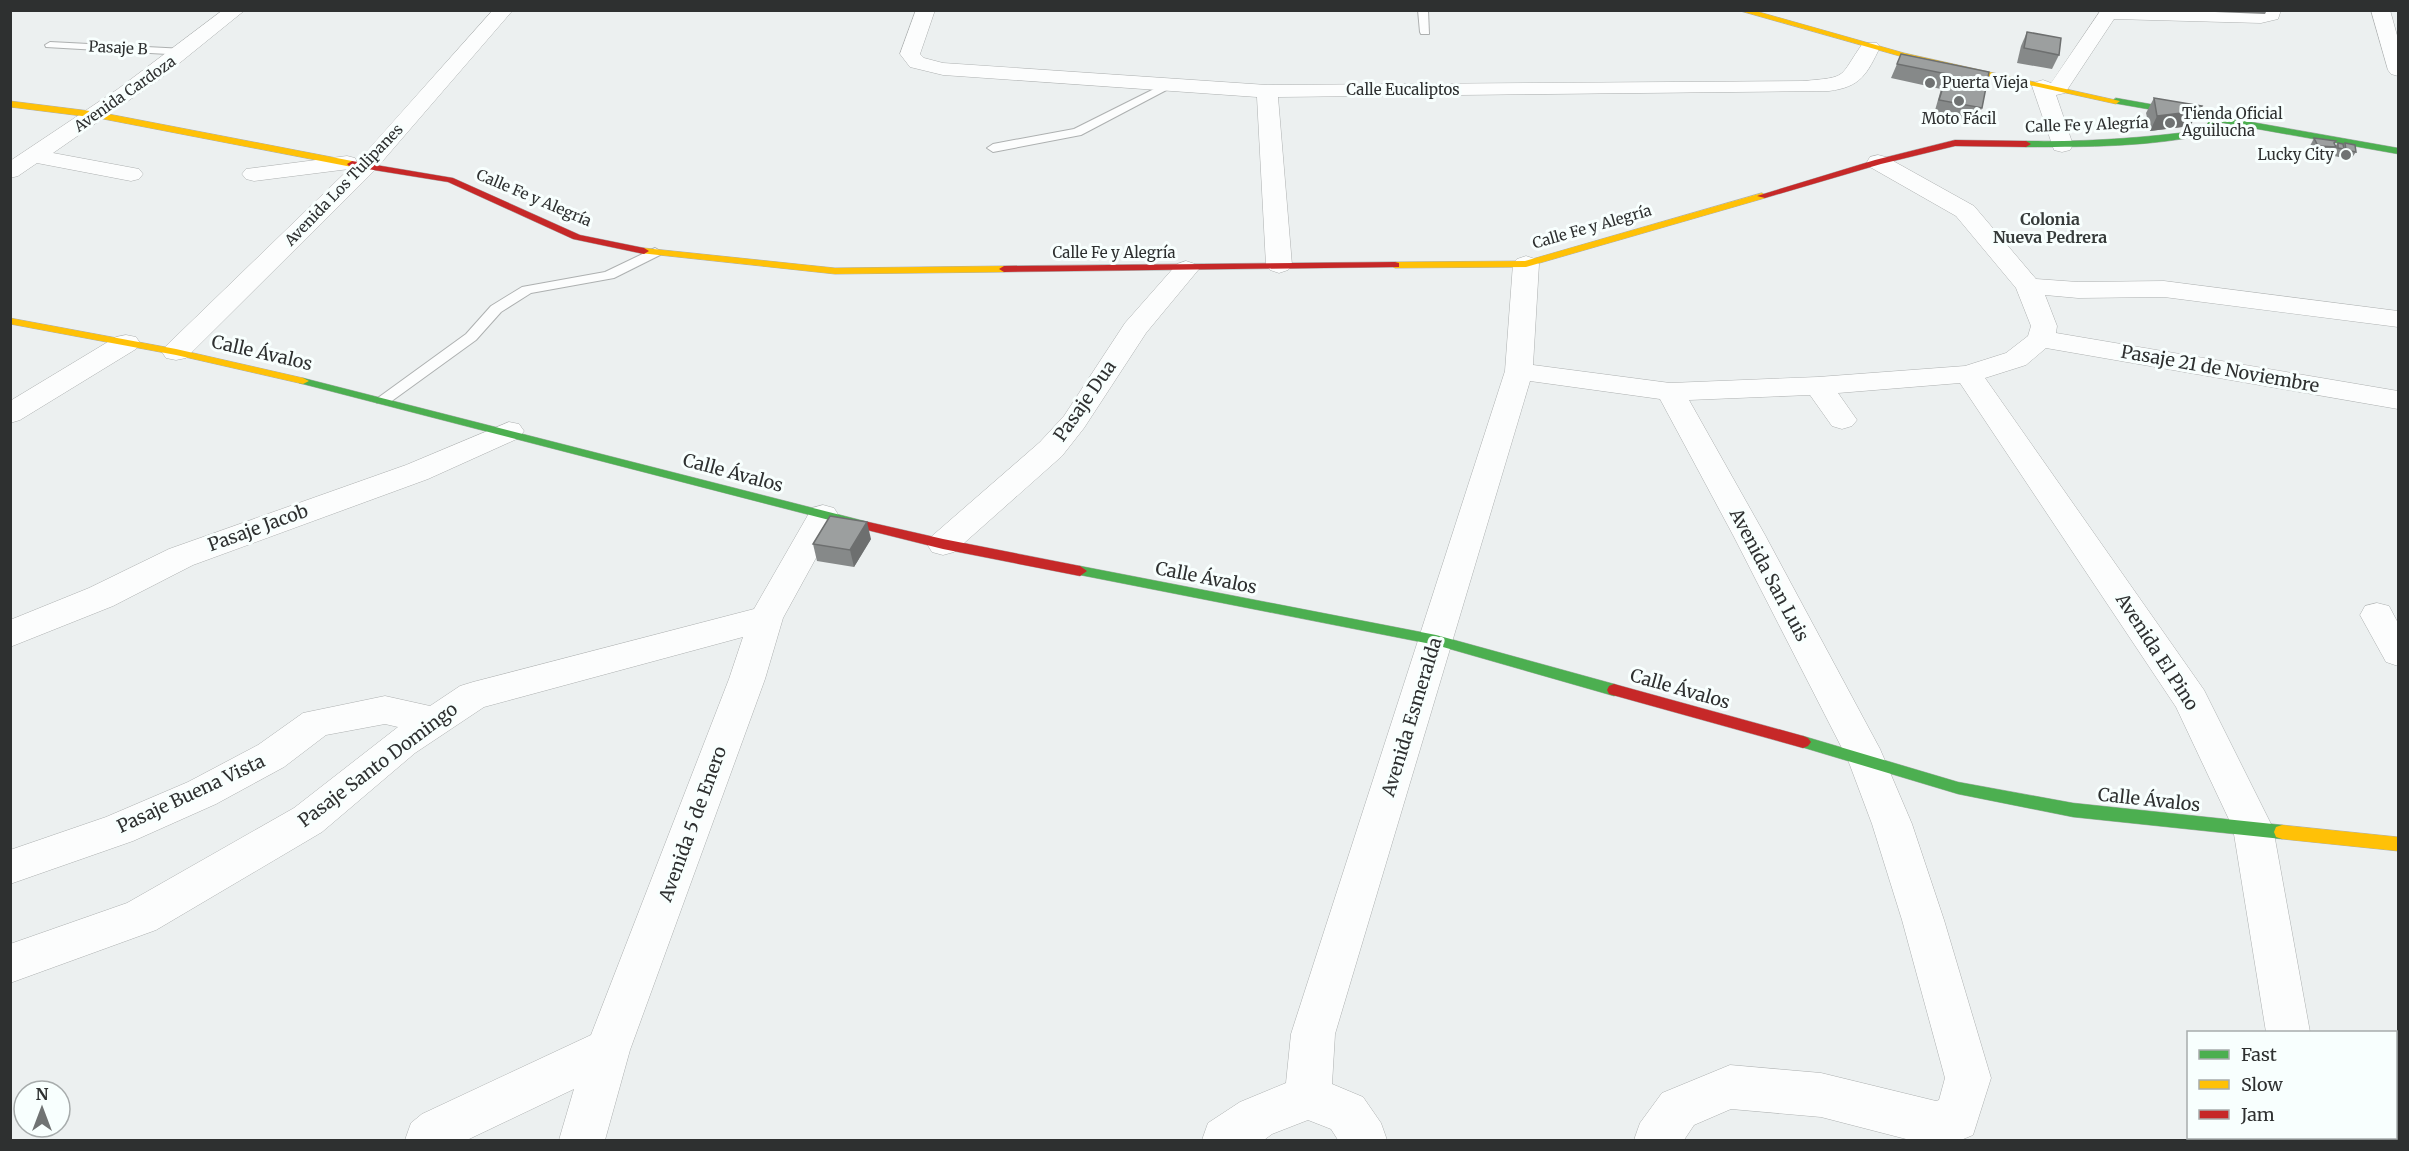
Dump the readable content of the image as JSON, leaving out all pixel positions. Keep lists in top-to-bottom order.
{
  "streets": {
    "main road": ["Calle Fe y Alegría", "Calle Ávalos"],
    "street": [
      "Calle Eucaliptos",
      "Avenida Cardoza",
      "Avenida Los Tulipanes",
      "Pasaje 21 de Noviembre",
      "Pasaje Dua",
      "Pasaje Jacob",
      "Avenida San Luis",
      "Avenida El Pino",
      "Avenida Esmeralda",
      "Pasaje Santo Domingo",
      "Pasaje Buena Vista",
      "Avenida 5 de Enero"
    ],
    "lane": ["Pasaje B"]
  },
  "crossings": [
    ["Pasaje B", "Avenida Cardoza"],
    ["Avenida Cardoza", "Calle Fe y Alegría"],
    ["Calle Fe y Alegría", "Avenida Los Tulipanes"],
    ["Calle Fe y Alegría", "Pasaje Dua"],
    ["Calle Fe y Alegría", "Avenida Esmeralda"],
    ["Avenida Los Tulipanes", "Calle Ávalos"],
    ["Calle Ávalos", "Pasaje Dua"],
    ["Calle Ávalos", "Pasaje Jacob"],
    ["Calle Ávalos", "Avenida San Luis"],
    ["Calle Ávalos", "Avenida El Pino"],
    ["Calle Ávalos", "Avenida Esmeralda"],
    ["Calle Ávalos", "Avenida 5 de Enero"],
    ["Pasaje Santo Domingo", "Pasaje Buena Vista"],
    ["Pasaje Santo Domingo", "Avenida 5 de Enero"]
  ],
  "districts": ["Colonia Nueva Pedrera"],
  "places": [
    "Puerta Vieja",
    "Moto Fácil",
    "Tienda Oficial Aguilucha",
    "Lucky City"
  ],
  "legend": ["Fast", "Slow", "Jam"],
  "north": "top"
}
